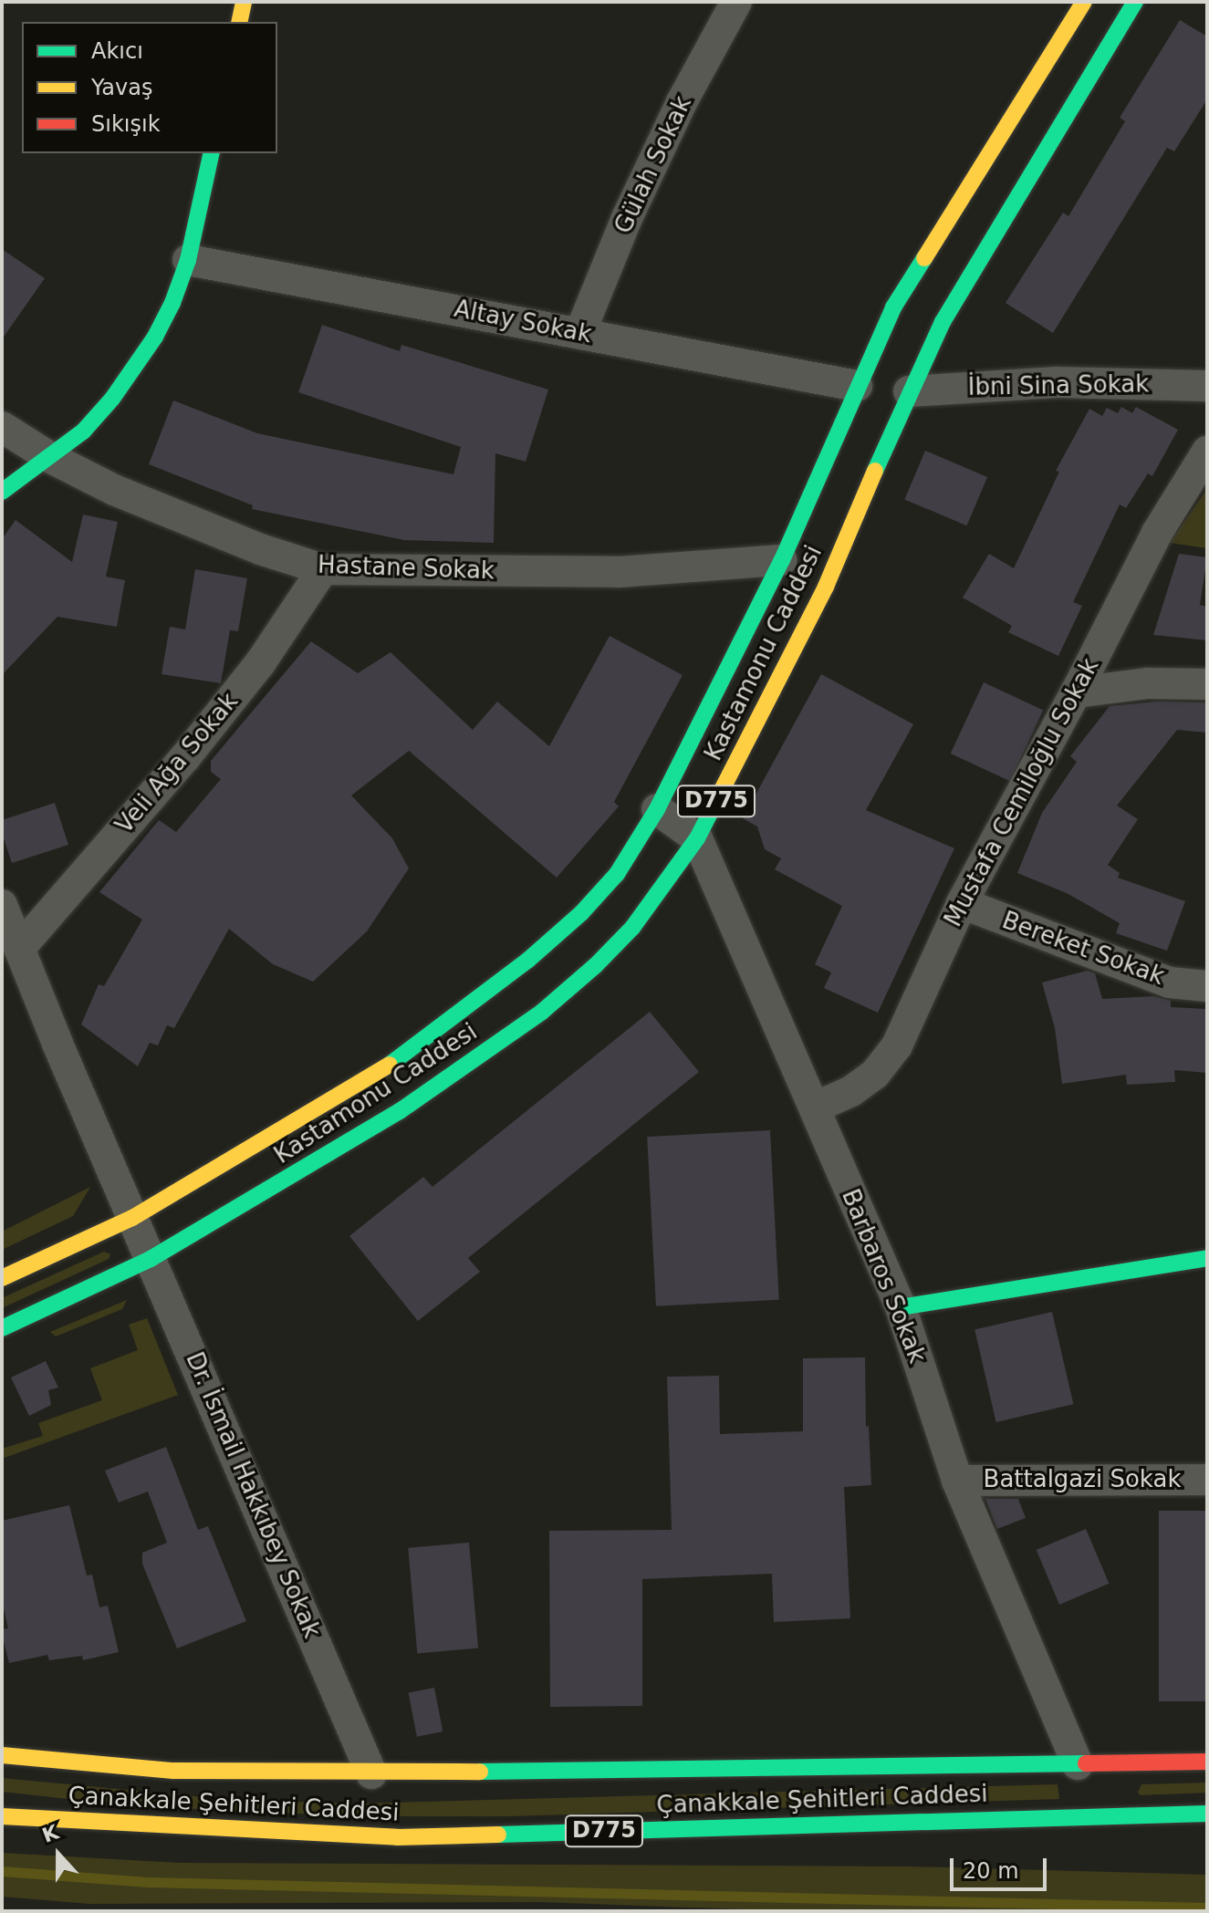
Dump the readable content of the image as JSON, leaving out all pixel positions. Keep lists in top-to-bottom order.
{
  "streets": {
    "main road": ["Kastamonu Caddesi", "D775", "Çanakkale Şehitleri Caddesi"],
    "street": [
      "Gülah Sokak",
      "Altay Sokak",
      "İbni Sina Sokak",
      "Hastane Sokak",
      "Veli Ağa Sokak",
      "Mustafa Cemiloğlu Sokak",
      "Bereket Sokak",
      "Barbaros Sokak",
      "Battalgazi Sokak",
      "Dr. İsmail Hakkıbey Sokak"
    ]
  },
  "crossings": [
    ["Gülah Sokak", "Altay Sokak"],
    ["Altay Sokak", "Kastamonu Caddesi"],
    ["İbni Sina Sokak", "Kastamonu Caddesi"],
    ["Hastane Sokak", "Kastamonu Caddesi"],
    ["Hastane Sokak", "Veli Ağa Sokak"],
    ["Kastamonu Caddesi", "Barbaros Sokak"],
    ["Kastamonu Caddesi", "Dr. İsmail Hakkıbey Sokak"],
    ["Veli Ağa Sokak", "Dr. İsmail Hakkıbey Sokak"],
    ["Mustafa Cemiloğlu Sokak", "Bereket Sokak"],
    ["Mustafa Cemiloğlu Sokak", "Barbaros Sokak"],
    ["Barbaros Sokak", "Battalgazi Sokak"],
    ["Barbaros Sokak", "Çanakkale Şehitleri Caddesi"],
    ["Dr. İsmail Hakkıbey Sokak", "Çanakkale Şehitleri Caddesi"]
  ],
  "legend": ["Akıcı", "Yavaş", "Sıkışık"],
  "scale_bar": "20 m",
  "north": "top"
}
